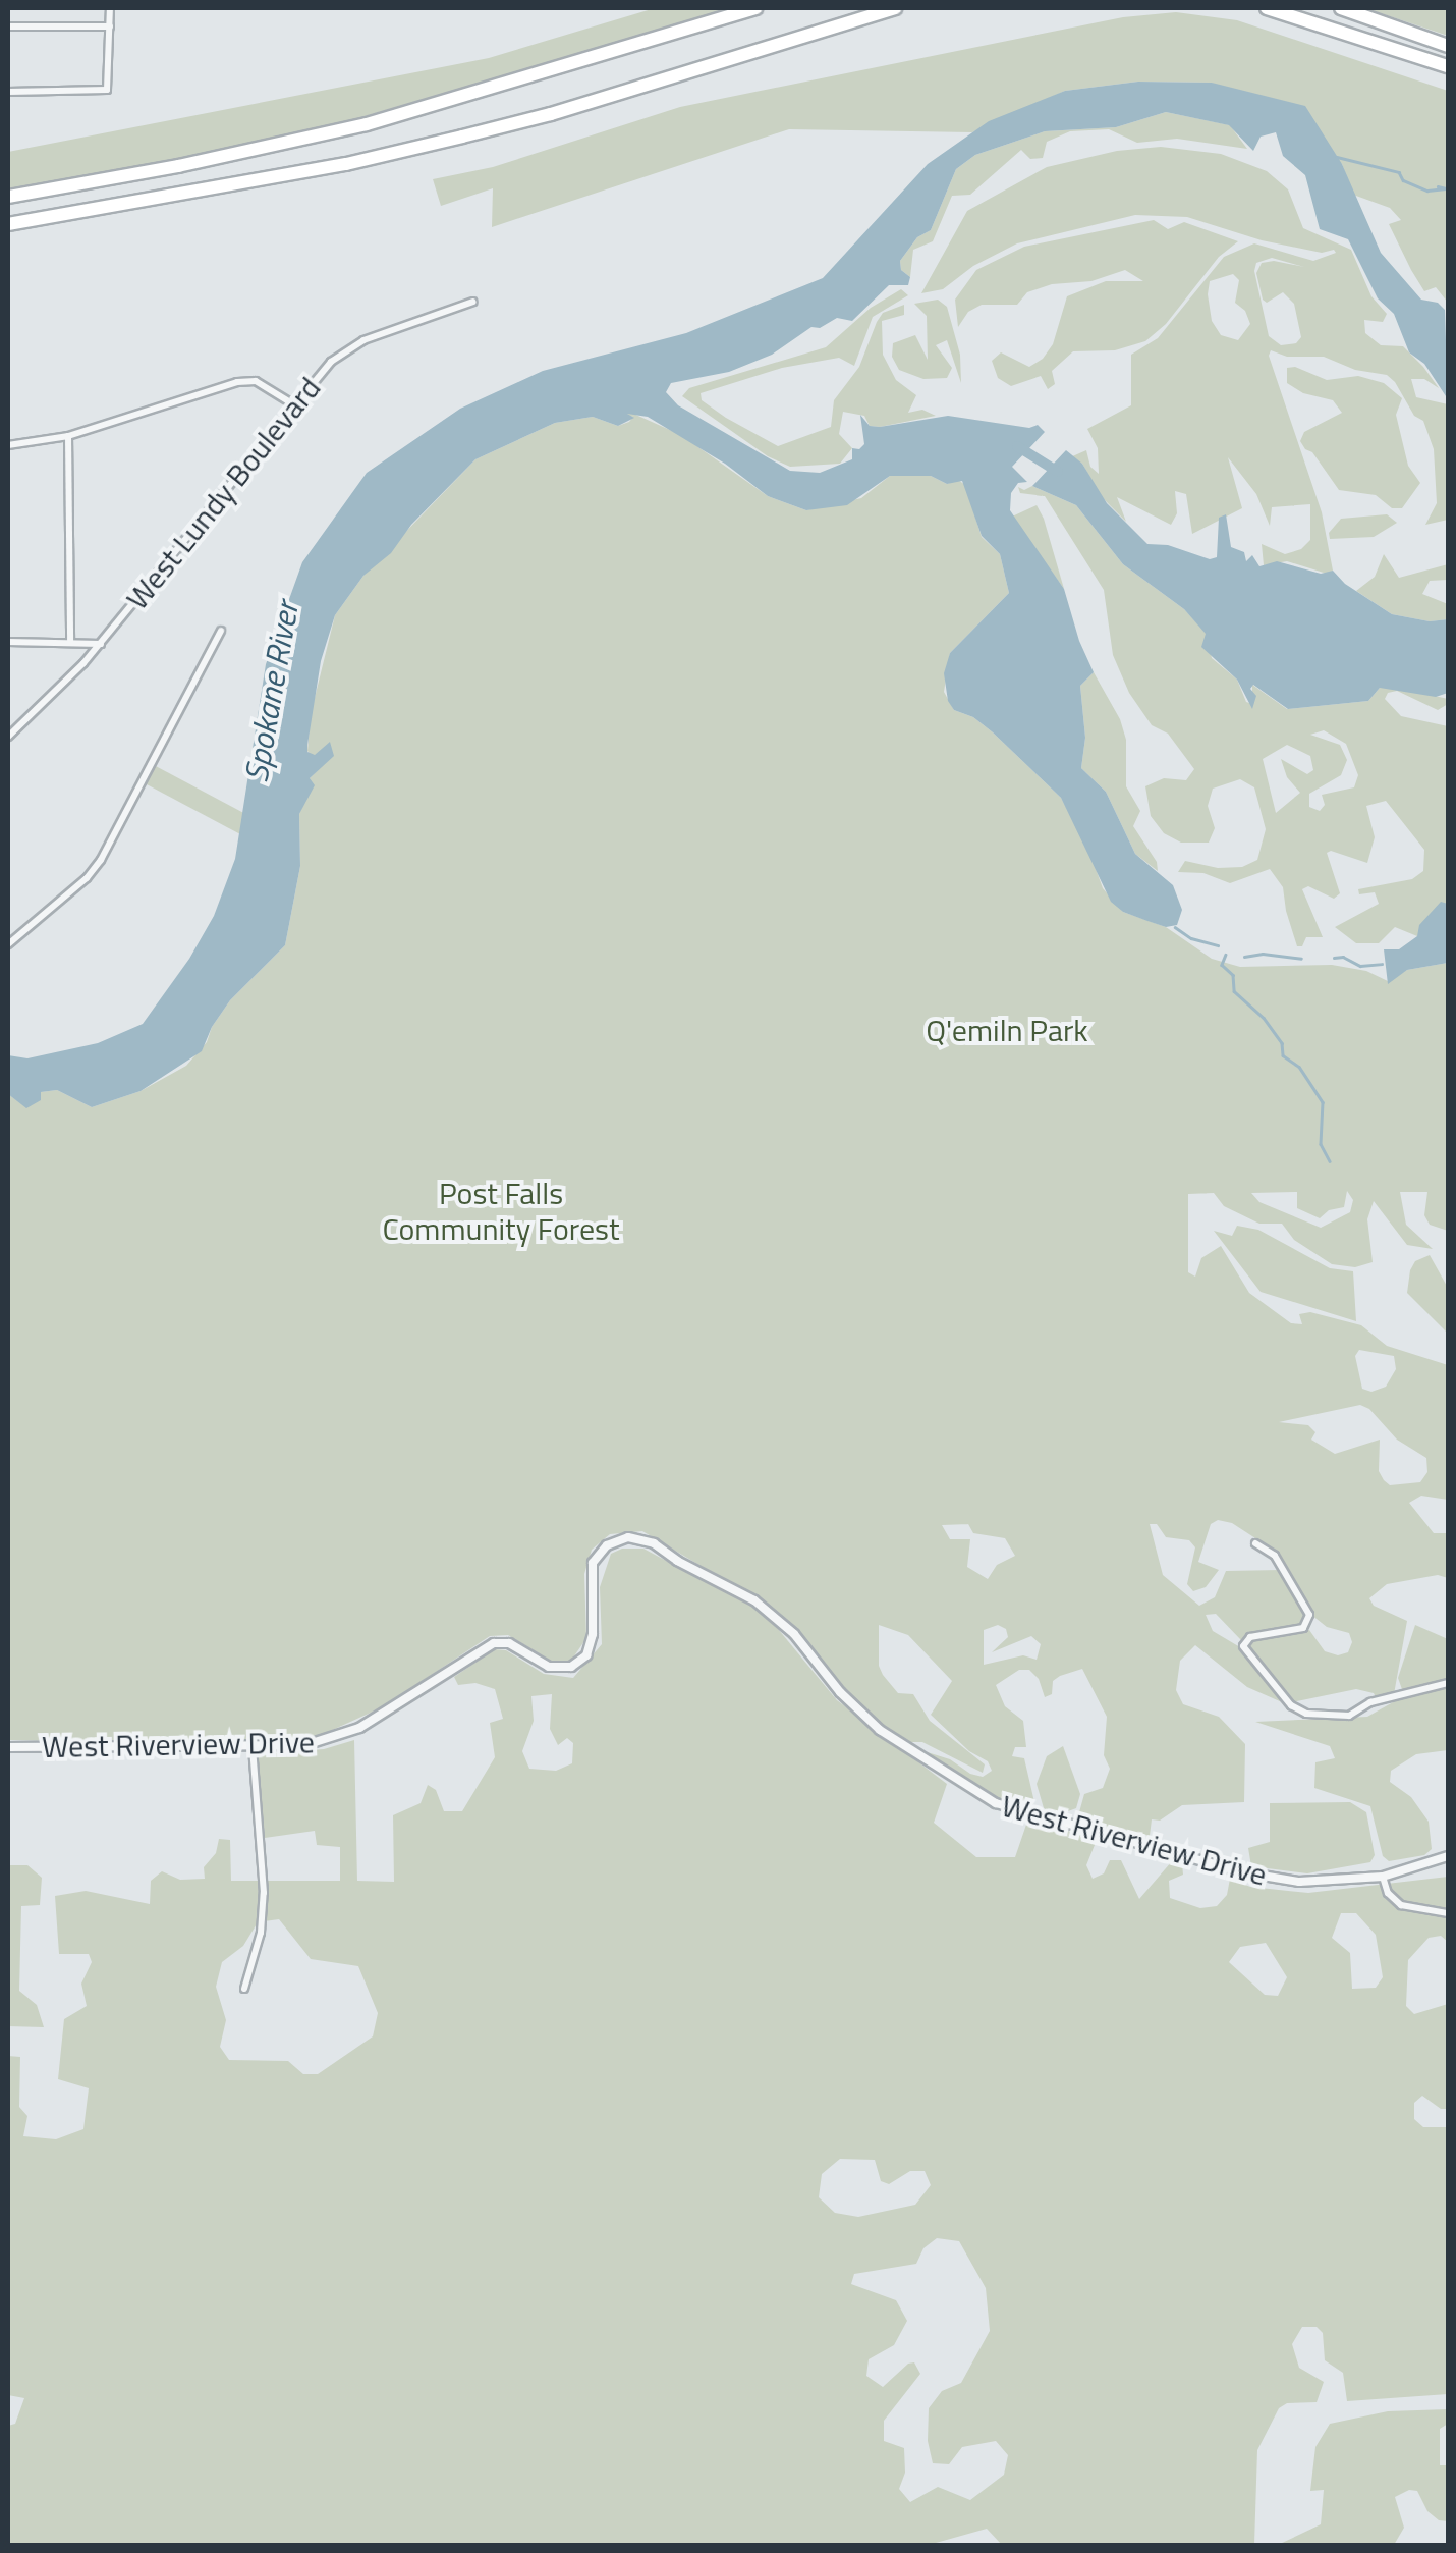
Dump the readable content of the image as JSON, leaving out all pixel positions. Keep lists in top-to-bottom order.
{
  "streets": {
    "street": ["West Lundy Boulevard", "West Riverview Drive"]
  },
  "water": ["Spokane River"],
  "parks": ["Q'emiln Park", "Post Falls Community Forest"]
}
